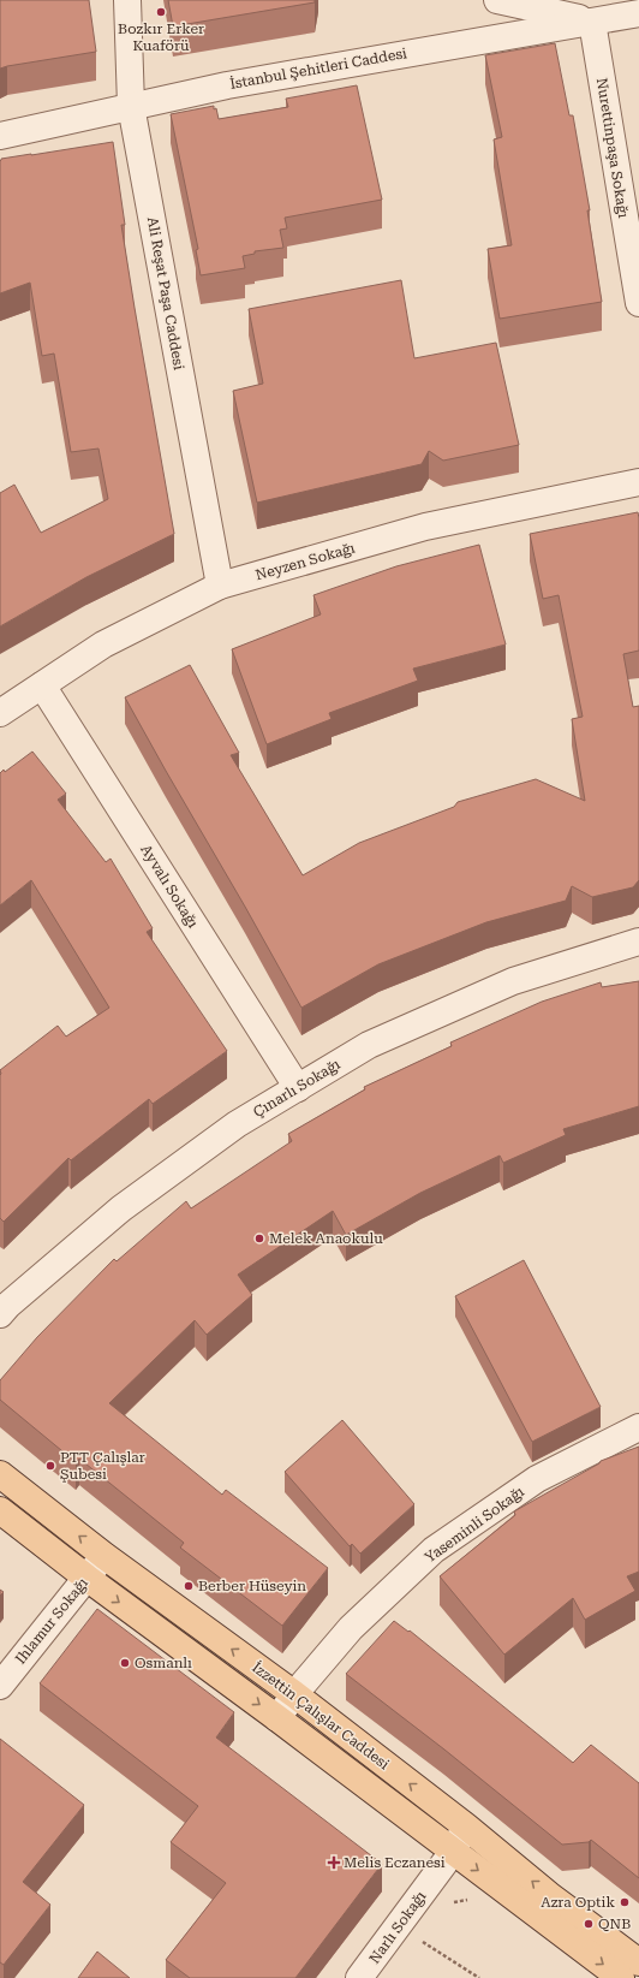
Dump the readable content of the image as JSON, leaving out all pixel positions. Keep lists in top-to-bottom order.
{
  "streets": {
    "main road": ["İzzettin Çalışlar Caddesi"],
    "street": [
      "İstanbul Şehitleri Caddesi",
      "Nurettinpaşa Sokağı",
      "Ali Reşat Paşa Caddesi",
      "Neyzen Sokağı",
      "Ayvalı Sokağı",
      "Çınarlı Sokağı",
      "Yaseminli Sokağı",
      "Ihlamur Sokağı",
      "Narlı Sokağı"
    ]
  },
  "crossings": [
    ["İstanbul Şehitleri Caddesi", "Nurettinpaşa Sokağı"],
    ["İstanbul Şehitleri Caddesi", "Ali Reşat Paşa Caddesi"],
    ["Ali Reşat Paşa Caddesi", "Neyzen Sokağı"],
    ["Neyzen Sokağı", "Ayvalı Sokağı"],
    ["Ayvalı Sokağı", "Çınarlı Sokağı"],
    ["Yaseminli Sokağı", "İzzettin Çalışlar Caddesi"],
    ["Ihlamur Sokağı", "İzzettin Çalışlar Caddesi"],
    ["İzzettin Çalışlar Caddesi", "Narlı Sokağı"]
  ],
  "places": {
    "other": [
      "Bozkır Erker Kuaförü",
      "Melek Anaokulu",
      "PTT Çalışlar Şubesi",
      "Berber Hüseyin",
      "Osmanlı",
      "Azra Optik",
      "QNB"
    ],
    "health": ["Melis Eczanesi"]
  }
}
